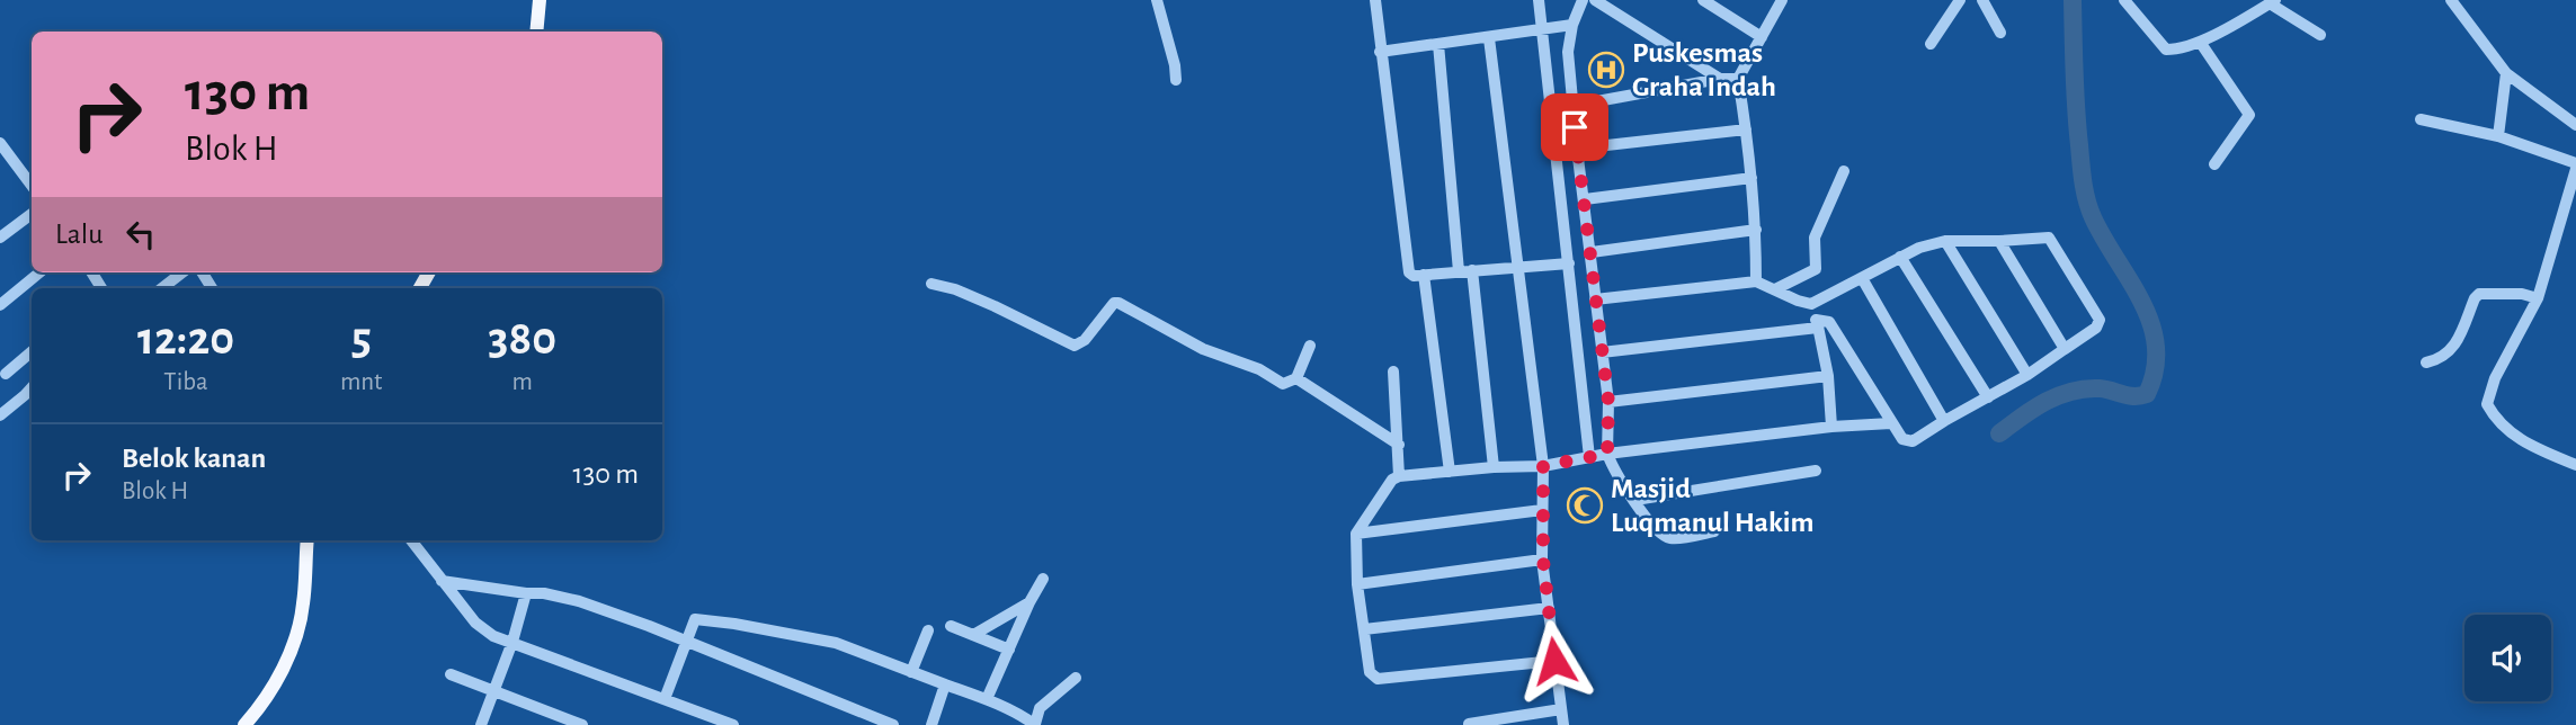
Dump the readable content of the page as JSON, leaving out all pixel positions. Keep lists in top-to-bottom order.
{
  "places": {
    "hospital": ["Puskesmas Graha Indah"],
    "mosque": ["Masjid Luqmanul Hakim"]
  },
  "page": {
    "turn": ["130 m", "Blok H"],
    "then": "Lalu",
    "eta": [
      "12:20",
      "Tiba",
      "5",
      "mnt",
      "380",
      "m"
    ],
    "list": [
      {
        "name": "Belok kanan",
        "note": "Blok H",
        "value": "130 m"
      }
    ]
  }
}
